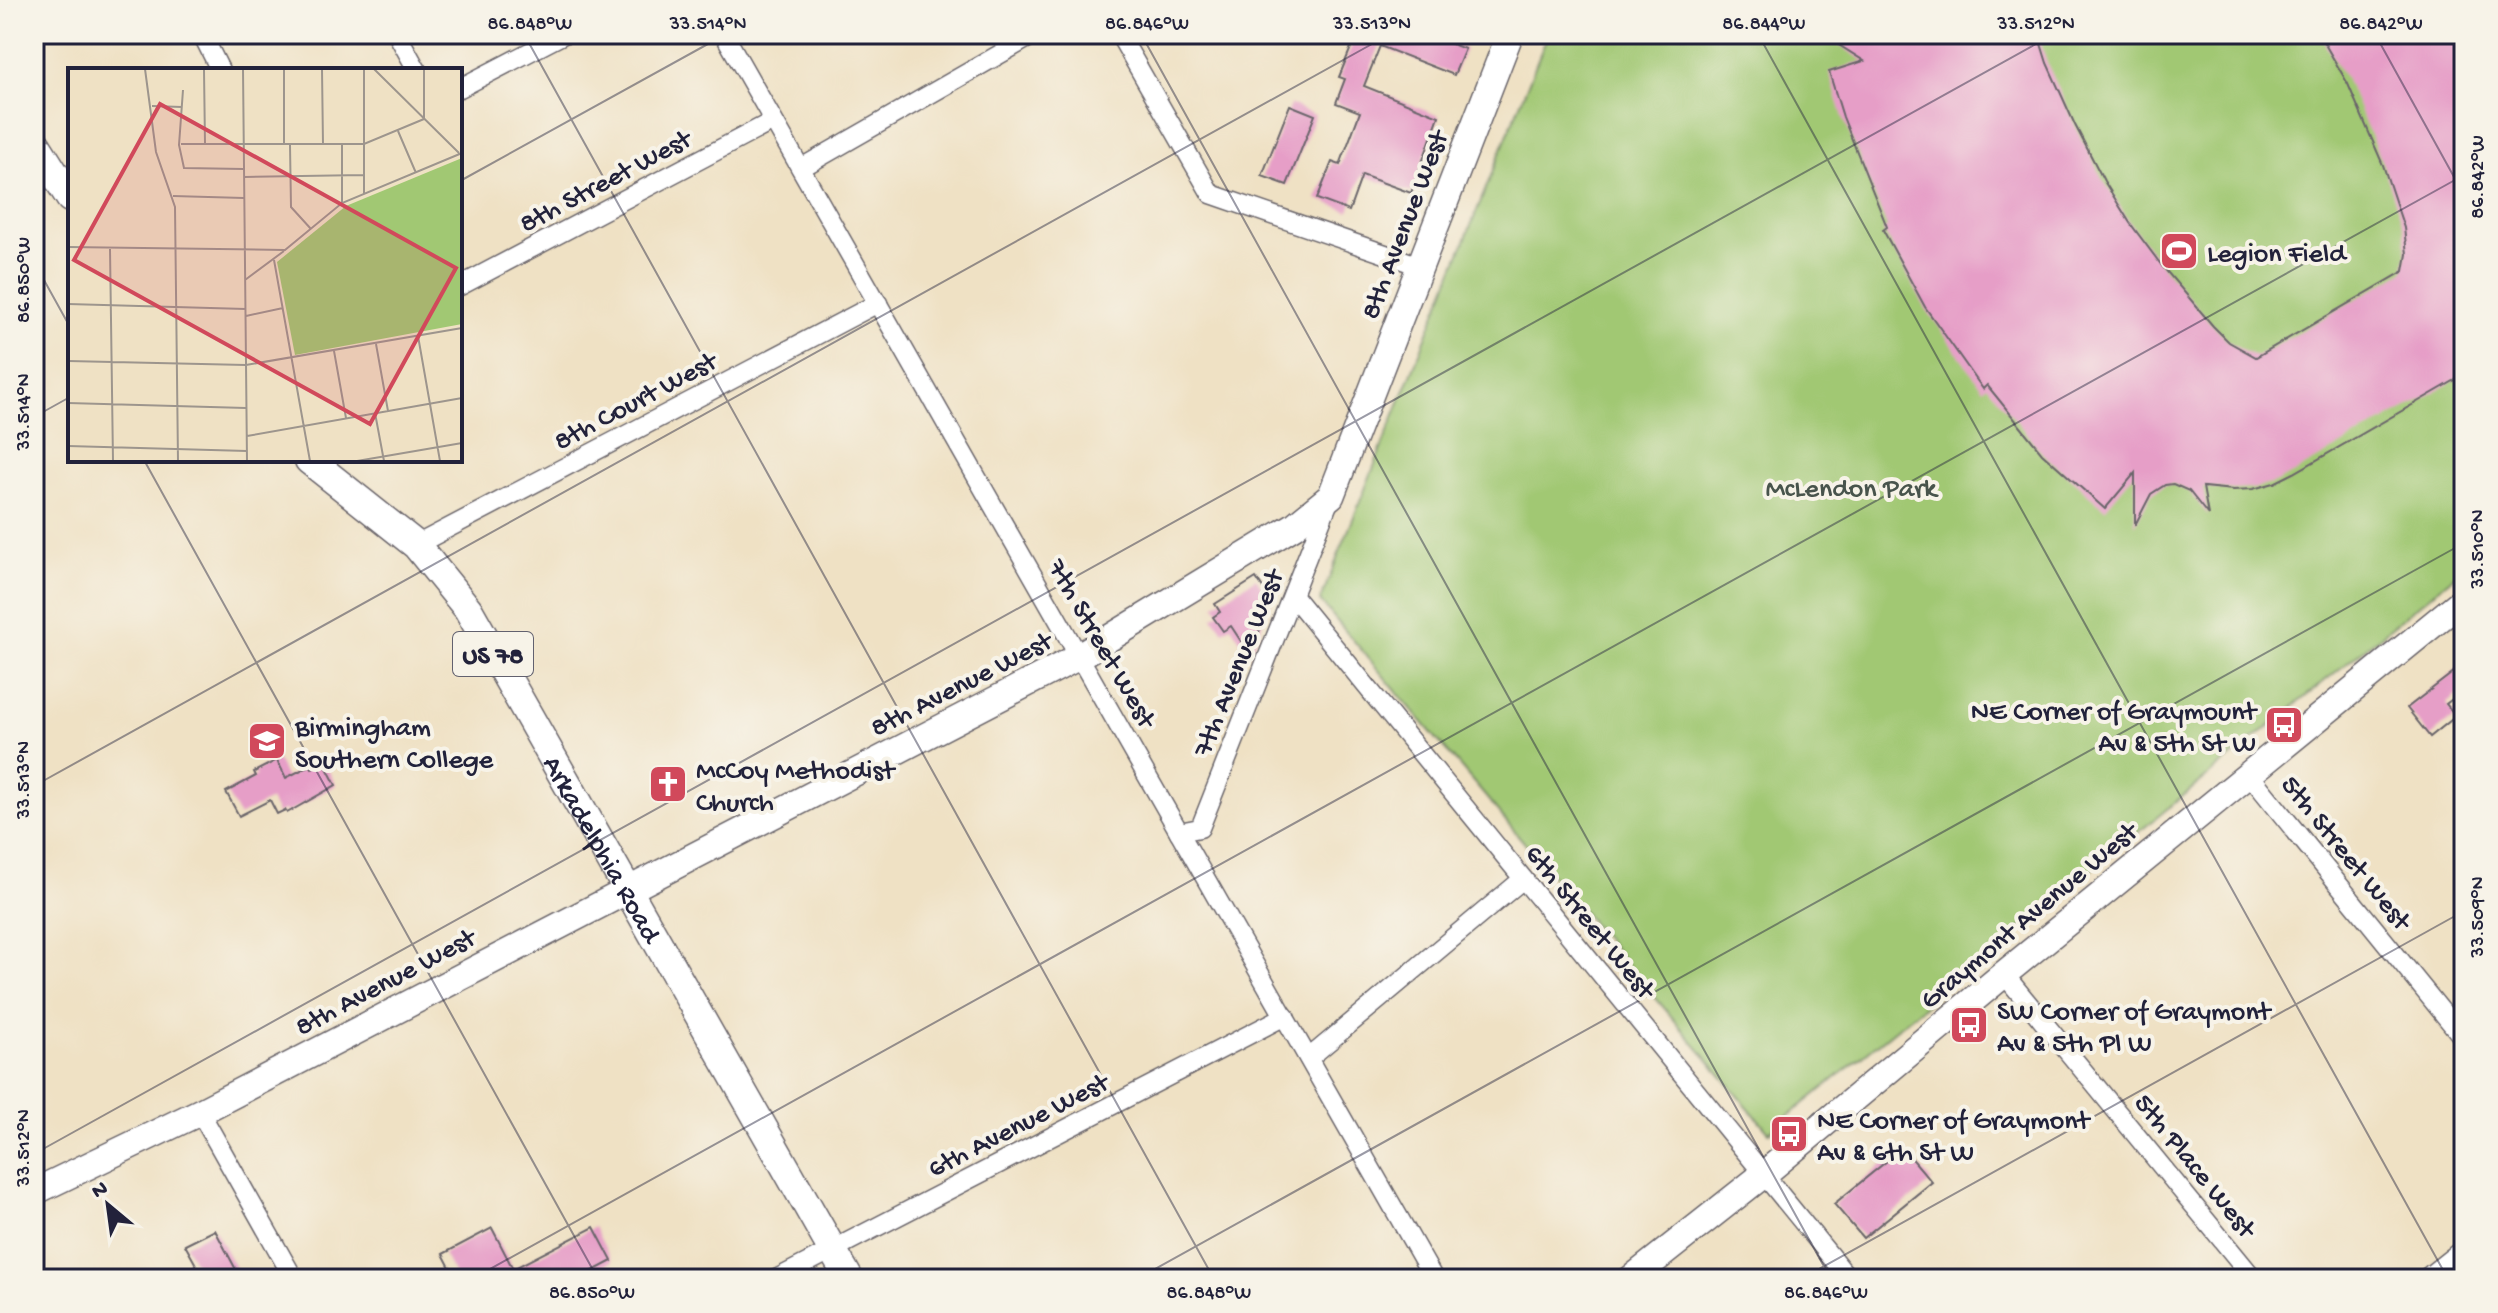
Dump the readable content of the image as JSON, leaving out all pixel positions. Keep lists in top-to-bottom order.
{
  "streets": {
    "main road": [
      "8th Avenue West",
      "US 78",
      "Arkadelphia Road",
      "Graymont Avenue West"
    ],
    "street": [
      "8th Street West",
      "8th Court West",
      "7th Street West",
      "7th Avenue West",
      "5th Street West",
      "6th Street West",
      "6th Avenue West",
      "5th Place West"
    ]
  },
  "crossings": [
    ["8th Street West", "7th Street West"],
    ["8th Avenue West", "7th Street West"],
    ["8th Avenue West", "7th Avenue West"],
    ["8th Avenue West", "Arkadelphia Road"],
    ["8th Court West", "7th Street West"],
    ["8th Court West", "Arkadelphia Road"],
    ["7th Street West", "7th Avenue West"],
    ["7th Street West", "6th Avenue West"],
    ["7th Avenue West", "6th Street West"],
    ["Arkadelphia Road", "6th Avenue West"],
    ["5th Street West", "Graymont Avenue West"],
    ["Graymont Avenue West", "6th Street West"],
    ["Graymont Avenue West", "5th Place West"]
  ],
  "parks": ["McLendon Park"],
  "places": {
    "sports": ["Legion Field"],
    "bus stop": ["NE Corner of Graymount Av & 5th St W", "SW Corner of Graymont Av & 5th Pl W", "NE Corner of Graymont Av & 6th St W"],
    "school or university": ["Birmingham Southern College"],
    "church": ["McCoy Methodist Church"]
  },
  "north": "top left",
  "coordinates": [
    "86.848°W",
    "33.514°N",
    "86.846°W",
    "33.513°N",
    "86.844°W",
    "33.512°N",
    "86.842°W",
    "86.850°W",
    "33.510°N",
    "33.509°N"
  ]
}
